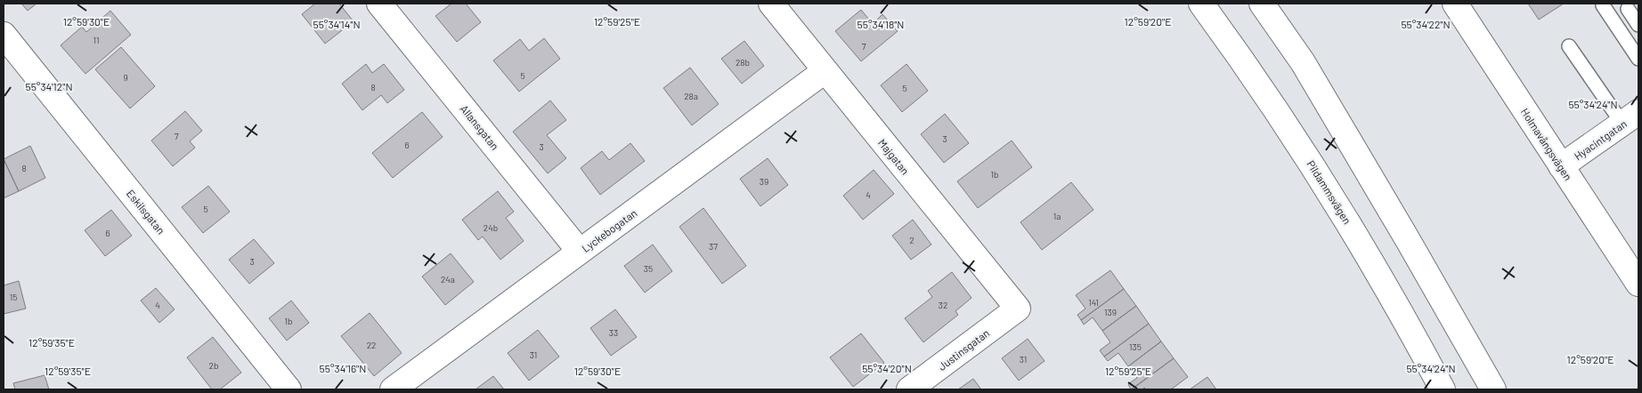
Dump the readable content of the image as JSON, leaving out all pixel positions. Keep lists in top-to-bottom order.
{
  "streets": {
    "street": [
      "Allansgatan",
      "Hyacintgatan",
      "Holmavångsvägen",
      "Majgatan",
      "Pildammsvägen",
      "Eskilsgatan",
      "Lyckebogatan",
      "Justinsgatan"
    ]
  },
  "crossings": [
    ["Allansgatan", "Lyckebogatan"],
    ["Hyacintgatan", "Holmavångsvägen"],
    ["Majgatan", "Lyckebogatan"],
    ["Majgatan", "Justinsgatan"]
  ],
  "house_numbers": [
    "11",
    "7",
    "28b",
    "5",
    "9",
    "8",
    "5",
    "28a",
    "7",
    "3",
    "6",
    "3",
    "8",
    "1b",
    "39",
    "4",
    "5",
    "1a",
    "24b",
    "6",
    "2",
    "37",
    "3",
    "35",
    "24a",
    "15",
    "141",
    "4",
    "32",
    "139",
    "1b",
    "33",
    "22",
    "135",
    "31",
    "31",
    "2b"
  ],
  "coordinates": [
    "12°59'30\"E",
    "12°59'25\"E",
    "12°59'20\"E",
    "55°34'14\"N",
    "55°34'18\"N",
    "55°34'22\"N",
    "55°34'12\"N",
    "55°34'24\"N",
    "12°59'35\"E",
    "55°34'16\"N",
    "55°34'20\"N"
  ]
}
